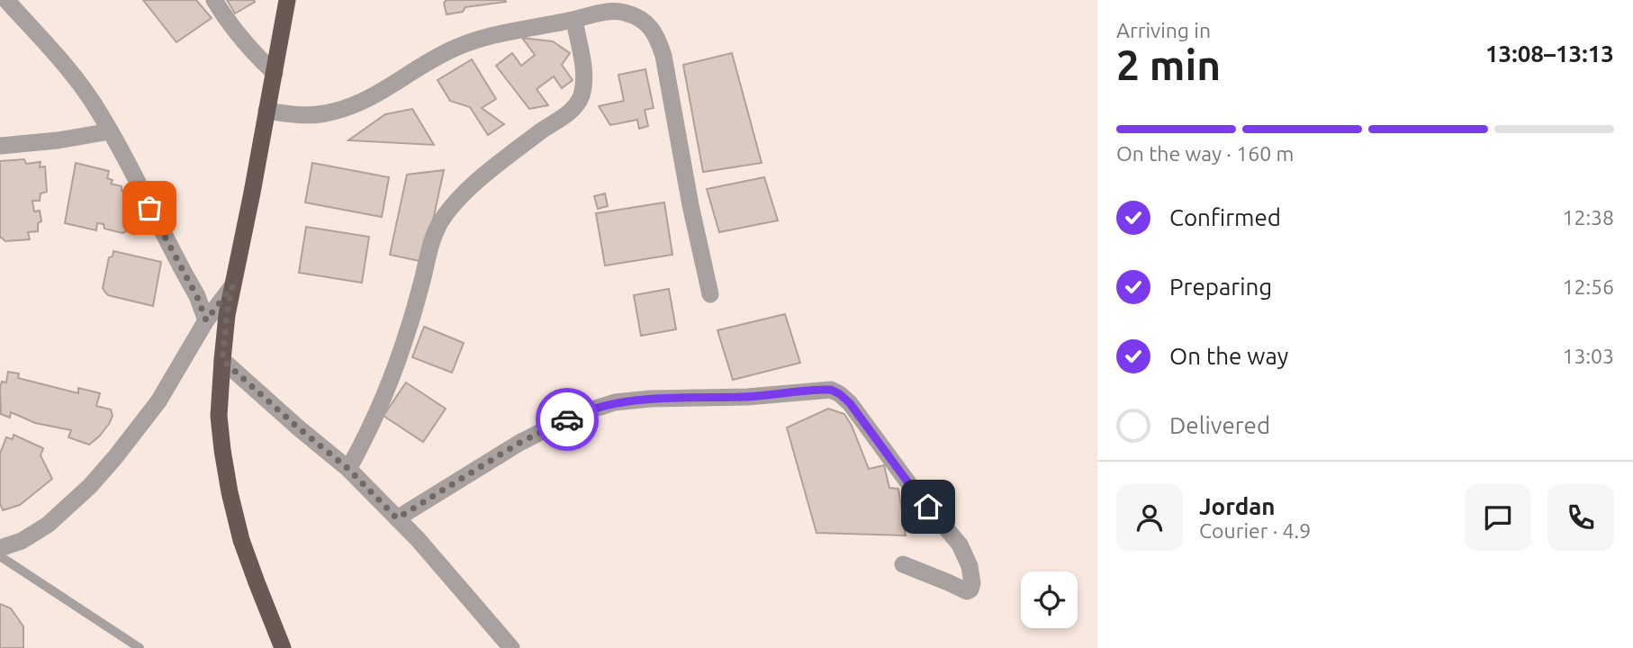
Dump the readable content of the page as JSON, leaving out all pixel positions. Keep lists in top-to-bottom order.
{
  "page": {
    "heading": ["2 min", "Arriving in", "13:08–13:13"],
    "panel": ["Jordan", "Courier · 4.9"],
    "bar": "On the way · 160 m",
    "list": [
      ["Confirmed", "12:38"],
      ["Preparing", "12:56"],
      ["On the way", "13:03"],
      "Delivered"
    ]
  }
}
